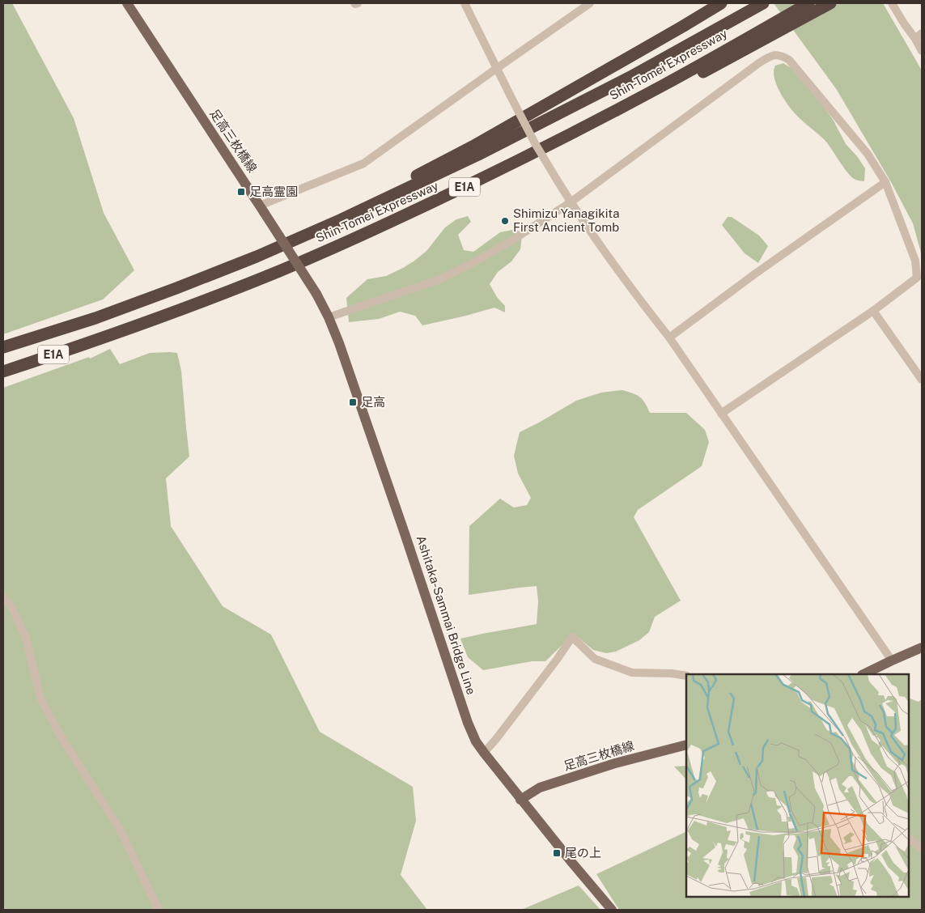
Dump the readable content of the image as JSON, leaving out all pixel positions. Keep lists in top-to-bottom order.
{
  "streets": {
    "highway": ["Shin-Tomei Expressway", "E1A"],
    "main road": ["足高三枚橋線", "Ashitaka-Sammai Bridge Line"]
  },
  "crossings": [
    ["足高三枚橋線", "Ashitaka-Sammai Bridge Line"]
  ],
  "places": {
    "transit": ["足高霊園", "足高", "尾の上"],
    "other": ["Shimizu Yanagikita First Ancient Tomb"]
  }
}
